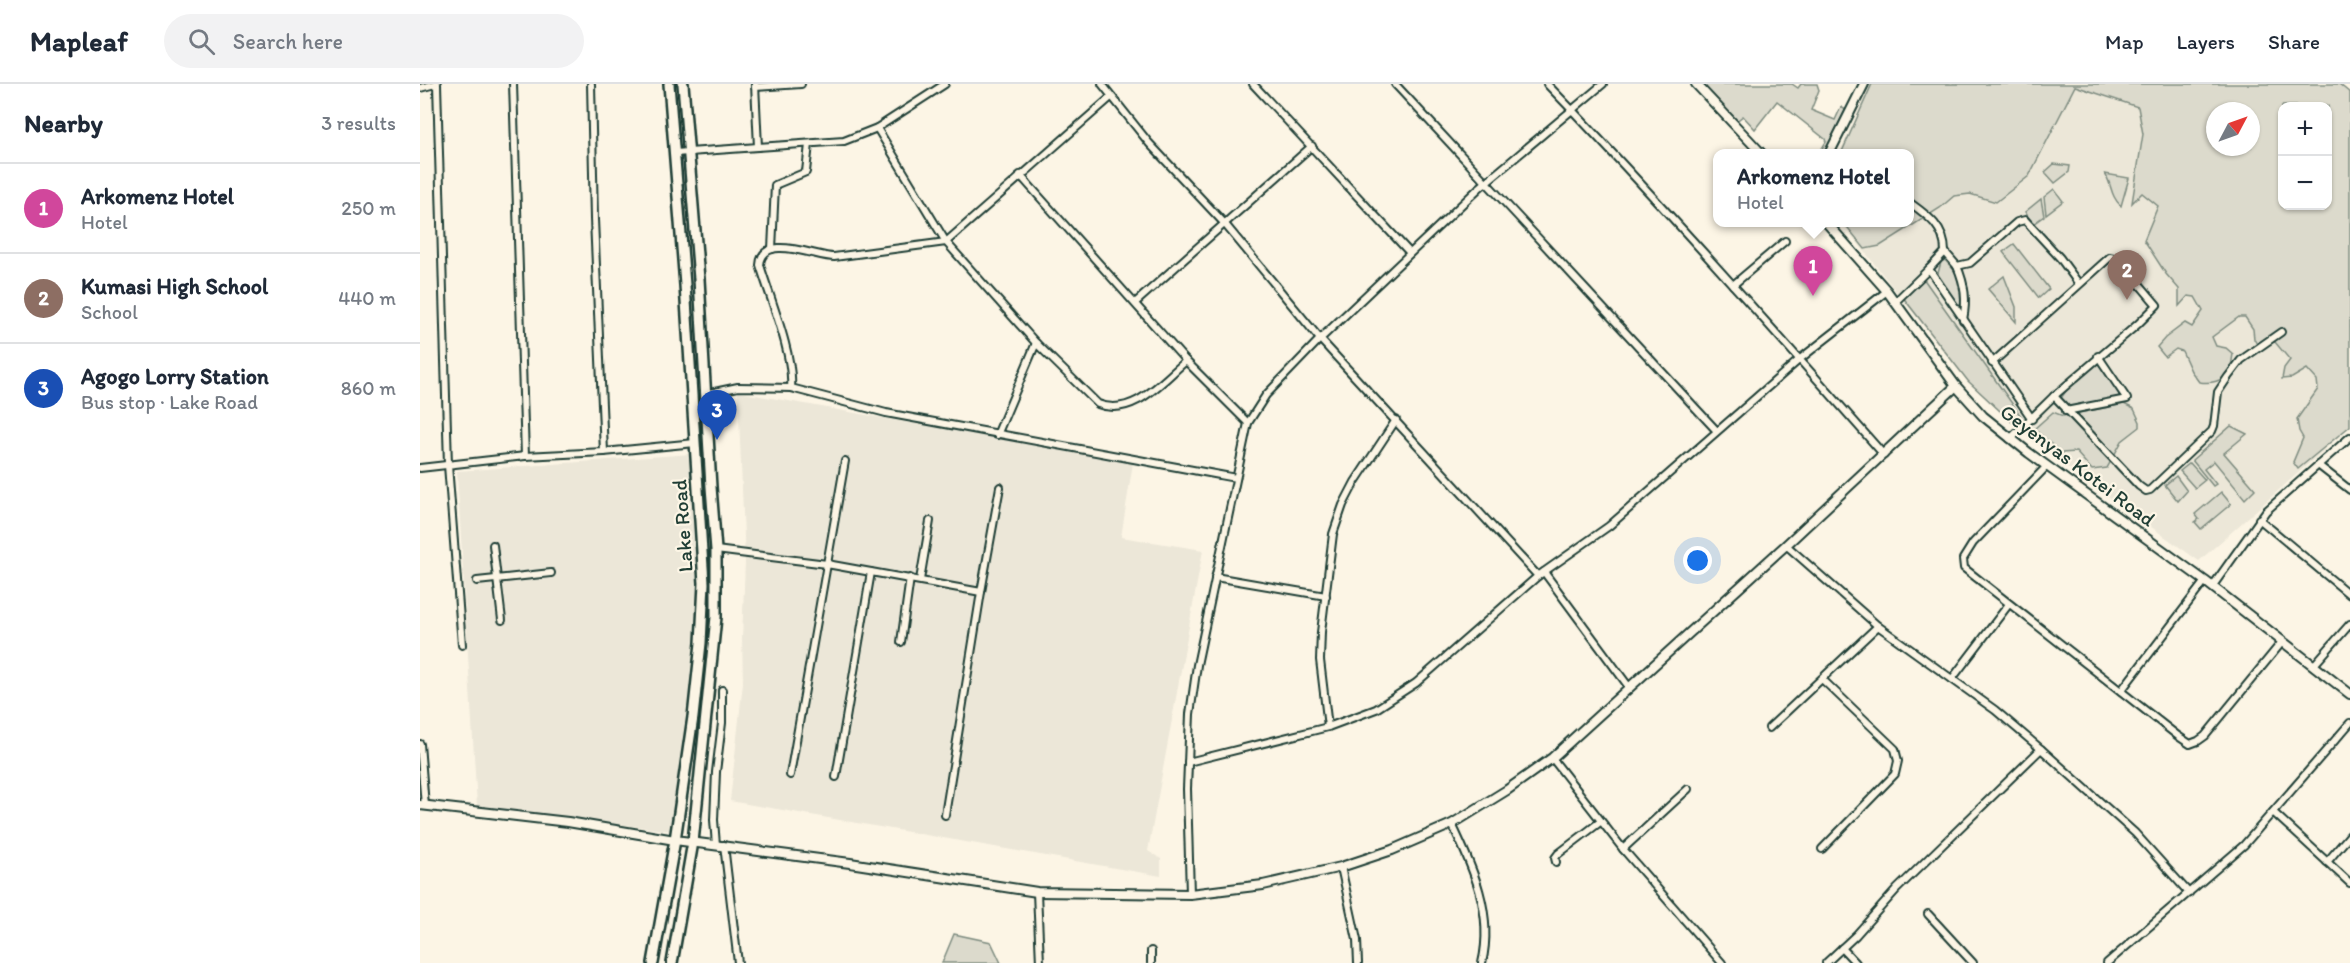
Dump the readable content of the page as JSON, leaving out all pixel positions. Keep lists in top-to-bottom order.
{
  "streets": {
    "main road": ["Lake Road"],
    "street": ["Geyenyas Kotei Road"]
  },
  "north": "top right",
  "page": {
    "header": "Mapleaf",
    "search": "Search here",
    "nav": ["Map", "Layers", "Share"],
    "heading": ["Nearby", "3 results"],
    "map_buttons": ["+", "−"],
    "popup": ["Arkomenz Hotel", "Hotel"],
    "list": [
      {
        "mark": "1",
        "name": "Arkomenz Hotel",
        "note": "Hotel",
        "value": "250 m"
      },
      {
        "mark": "2",
        "name": "Kumasi High School",
        "note": "School",
        "value": "440 m"
      },
      {
        "mark": "3",
        "name": "Agogo Lorry Station",
        "note": "Bus stop · Lake Road",
        "value": "860 m"
      }
    ],
    "pins": ["1", "2", "3"]
  }
}
